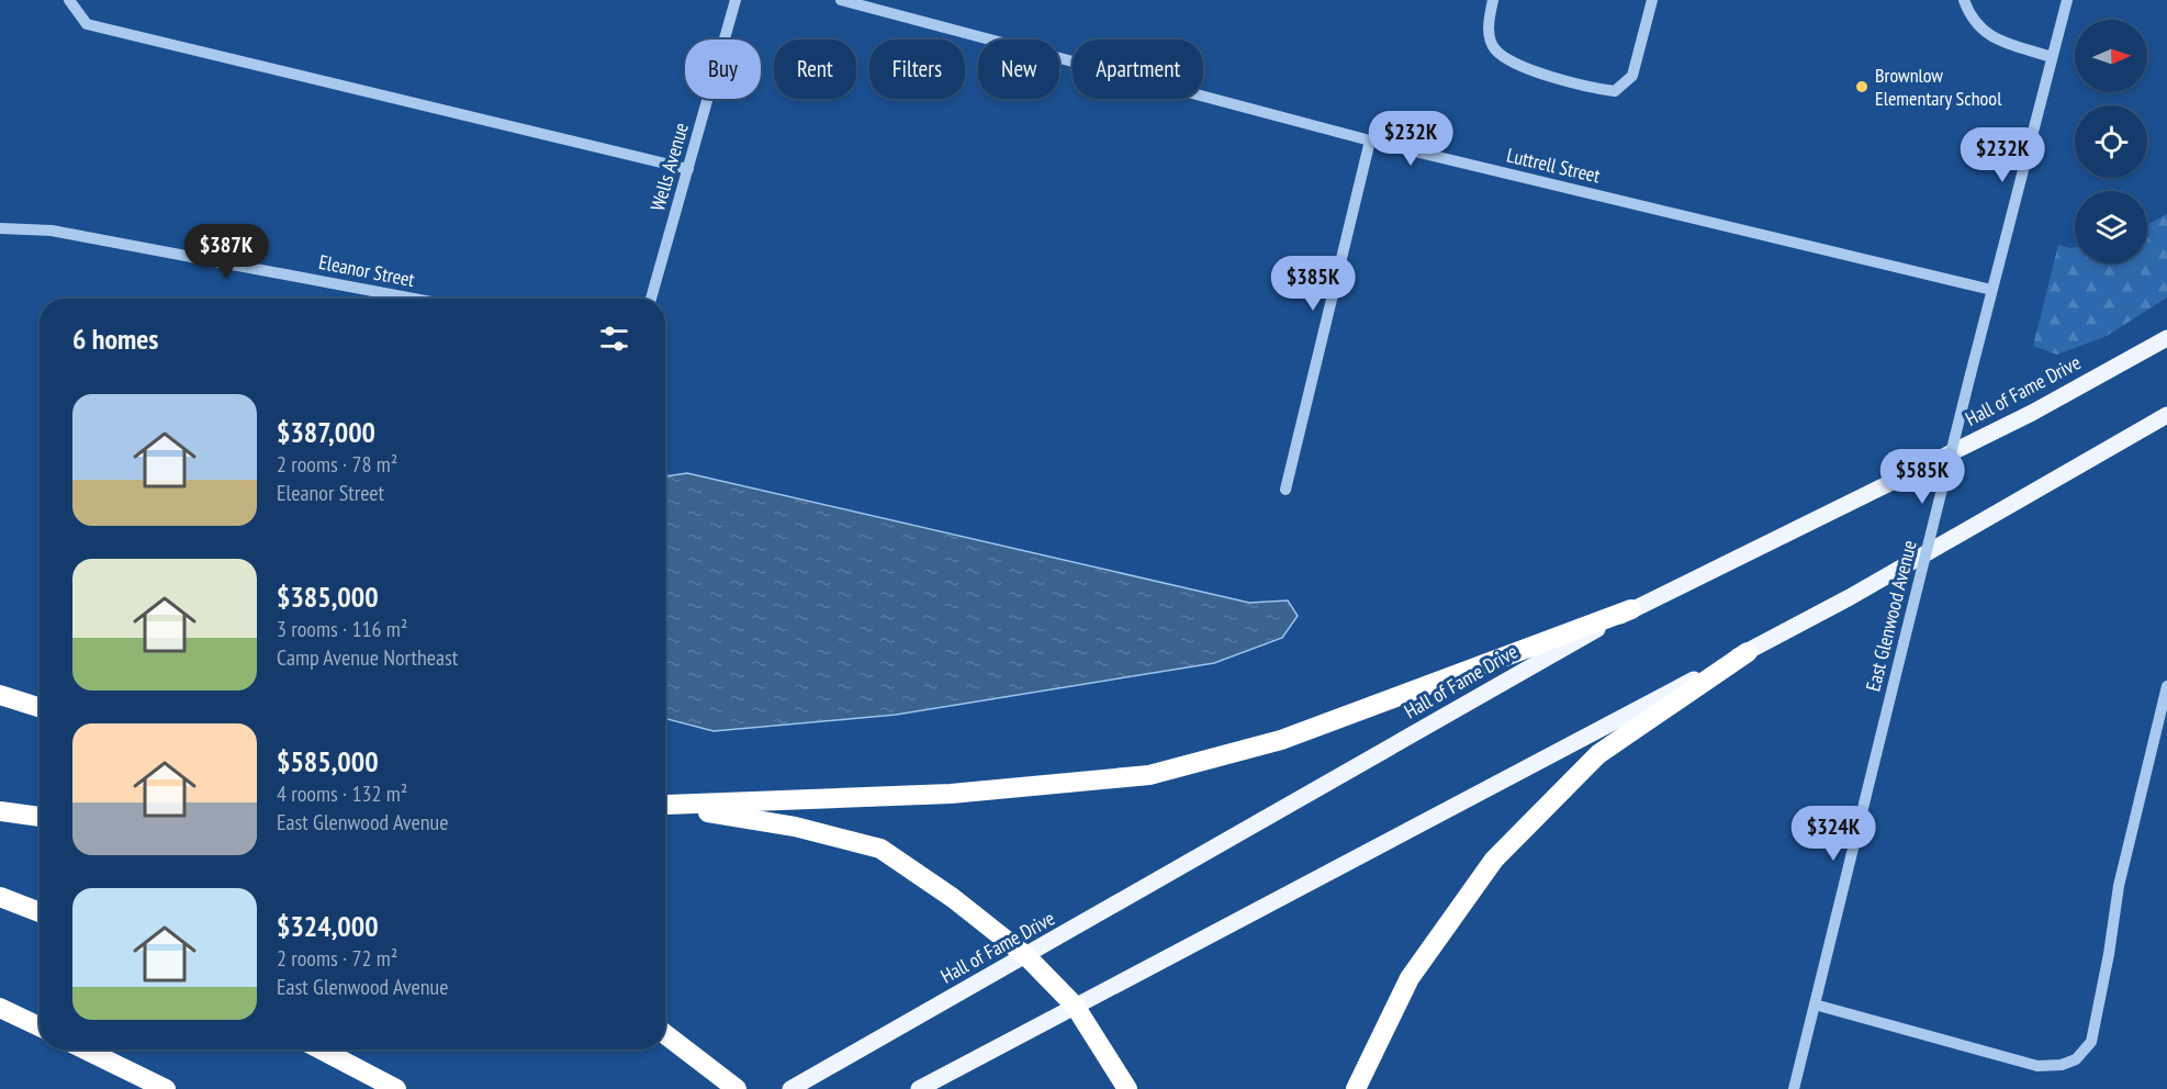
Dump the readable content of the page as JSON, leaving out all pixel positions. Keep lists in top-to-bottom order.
{
  "streets": {
    "main road": ["Hall of Fame Drive"],
    "street": [
      "Luttrell Street",
      "Wells Avenue",
      "Eleanor Street",
      "East Glenwood Avenue"
    ]
  },
  "crossings": [
    ["Luttrell Street", "East Glenwood Avenue"]
  ],
  "places": ["Brownlow Elementary School"],
  "north": "right",
  "page": {
    "chip": [
      "Buy",
      "Rent",
      "Filters",
      "New",
      "Apartment"
    ],
    "price": [
      "$232K",
      "$232K",
      "$387K",
      "$385K",
      "$585K",
      "$324K"
    ],
    "heading": "6 homes",
    "list": [
      {
        "name": "$387,000",
        "note": "2 rooms · 78 m² · Eleanor Street"
      },
      {
        "name": "$385,000",
        "note": "3 rooms · 116 m² · Camp Avenue Northeast"
      },
      {
        "name": "$585,000",
        "note": "4 rooms · 132 m² · East Glenwood Avenue"
      },
      {
        "name": "$324,000",
        "note": "2 rooms · 72 m² · East Glenwood Avenue"
      }
    ]
  }
}
